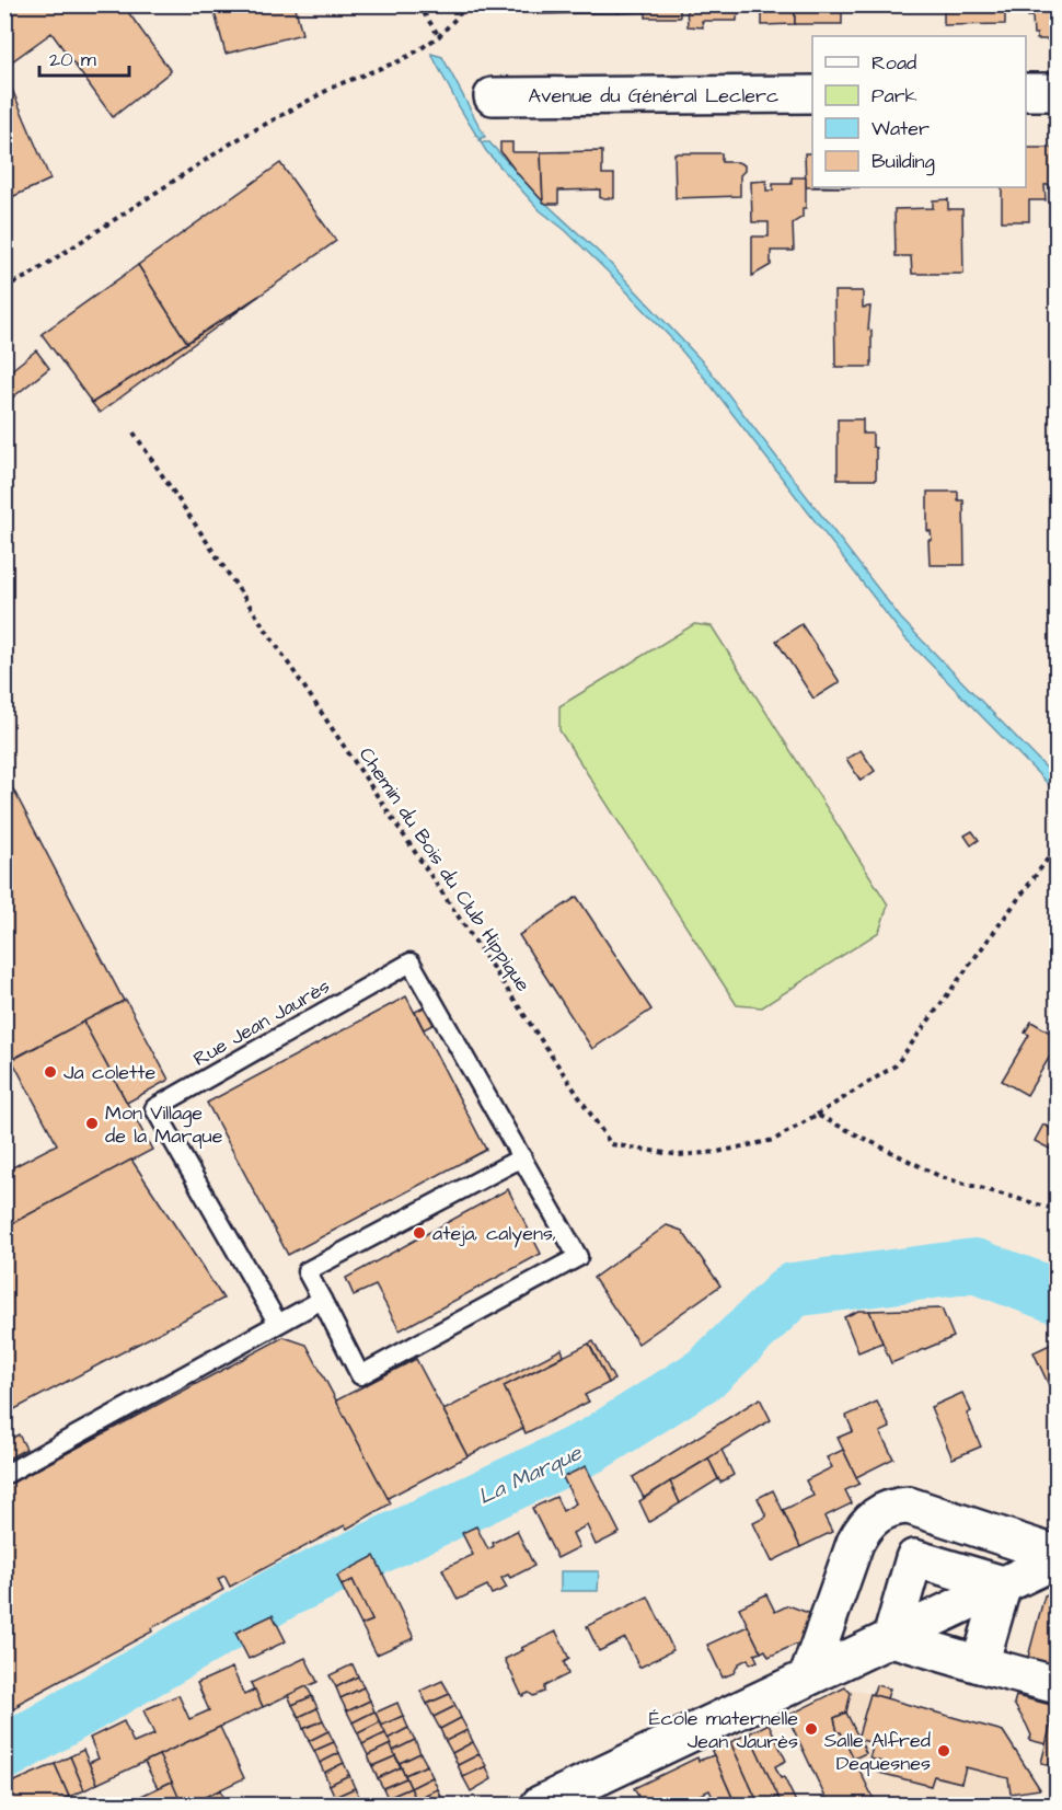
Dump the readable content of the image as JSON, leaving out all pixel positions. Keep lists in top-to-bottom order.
{
  "streets": {
    "street": ["Avenue du Général Leclerc"],
    "lane": ["Rue Jean Jaurès"],
    "path": ["Chemin du Bois du Club Hippique"]
  },
  "water": ["La Marque"],
  "places": [
    "Ja colette",
    "Mon Village de la Marque",
    "ateja, calyens,",
    "École maternelle Jean Jaurès",
    "Salle Alfred Dequesnes"
  ],
  "legend": [
    "Road",
    "Park",
    "Water",
    "Building"
  ],
  "scale_bar": "20 m"
}
